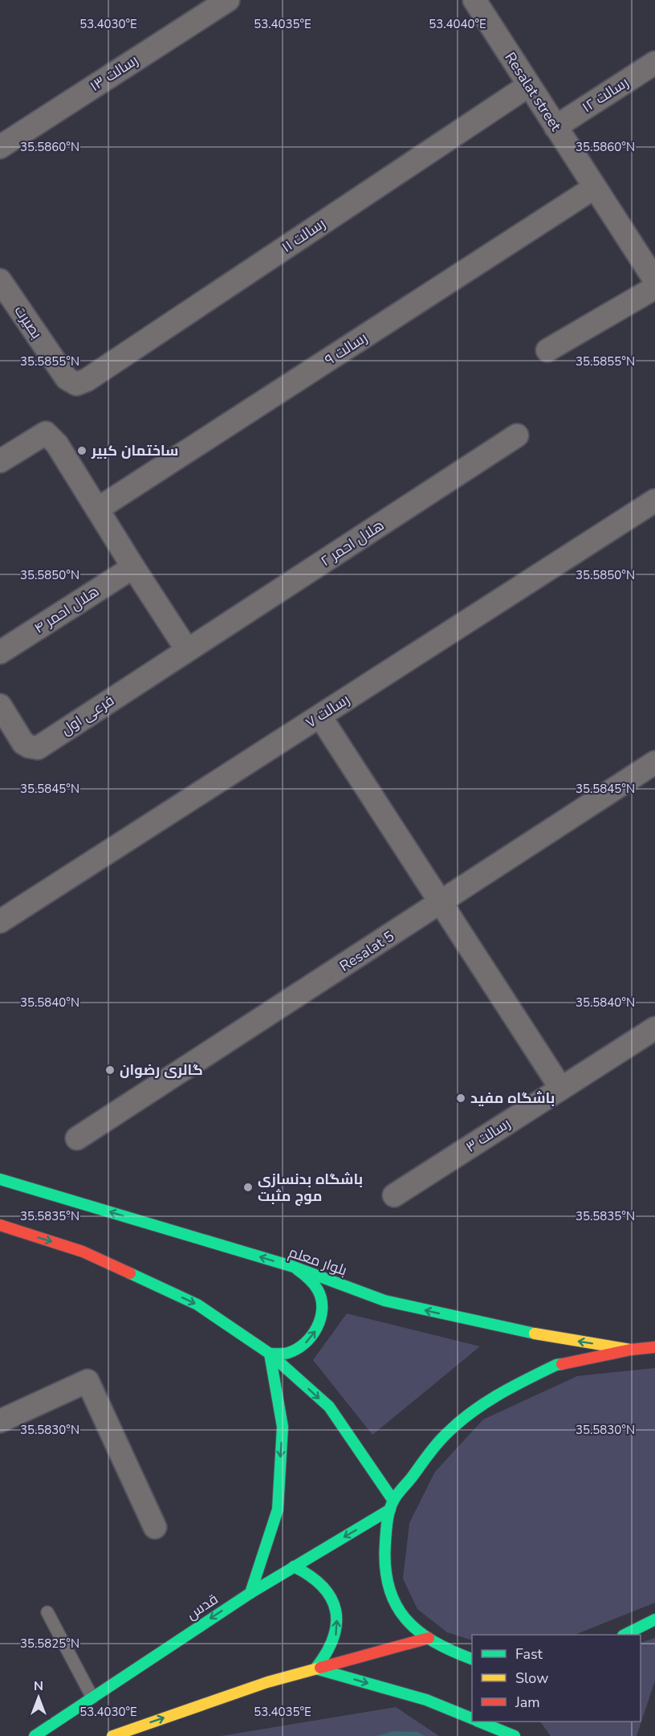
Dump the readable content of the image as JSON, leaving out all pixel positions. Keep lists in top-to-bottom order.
{
  "streets": {
    "main road": ["بلوار معلم", "قدس"],
    "street": [
      "رسالت ۱۳",
      "Resalat street",
      "رسالت ۱۲",
      "رسالت ۱۱",
      "بصیرت",
      "رسالت ۹",
      "هلال احمر ۲",
      "هلال احمر ۴",
      "رسالت ۷",
      "فرعی اول",
      "Resalat 5",
      "رسالت ۳"
    ]
  },
  "crossings": [
    ["Resalat street", "رسالت ۱۲"],
    ["Resalat street", "رسالت ۱۱"],
    ["Resalat street", "رسالت ۹"],
    ["رسالت ۱۱", "بصیرت"],
    ["هلال احمر ۲", "فرعی اول"]
  ],
  "places": [
    "ساختمان کبیر",
    "گالری رضوان",
    "باشگاه مفید",
    "باشگاه بدنسازی موج مثبت"
  ],
  "legend": ["Fast", "Slow", "Jam"],
  "north": "top",
  "coordinates": [
    "53.4030°E",
    "53.4035°E",
    "53.4040°E",
    "35.5860°N",
    "35.5855°N",
    "35.5850°N",
    "35.5845°N",
    "35.5840°N",
    "35.5835°N",
    "35.5830°N",
    "35.5825°N"
  ]
}
